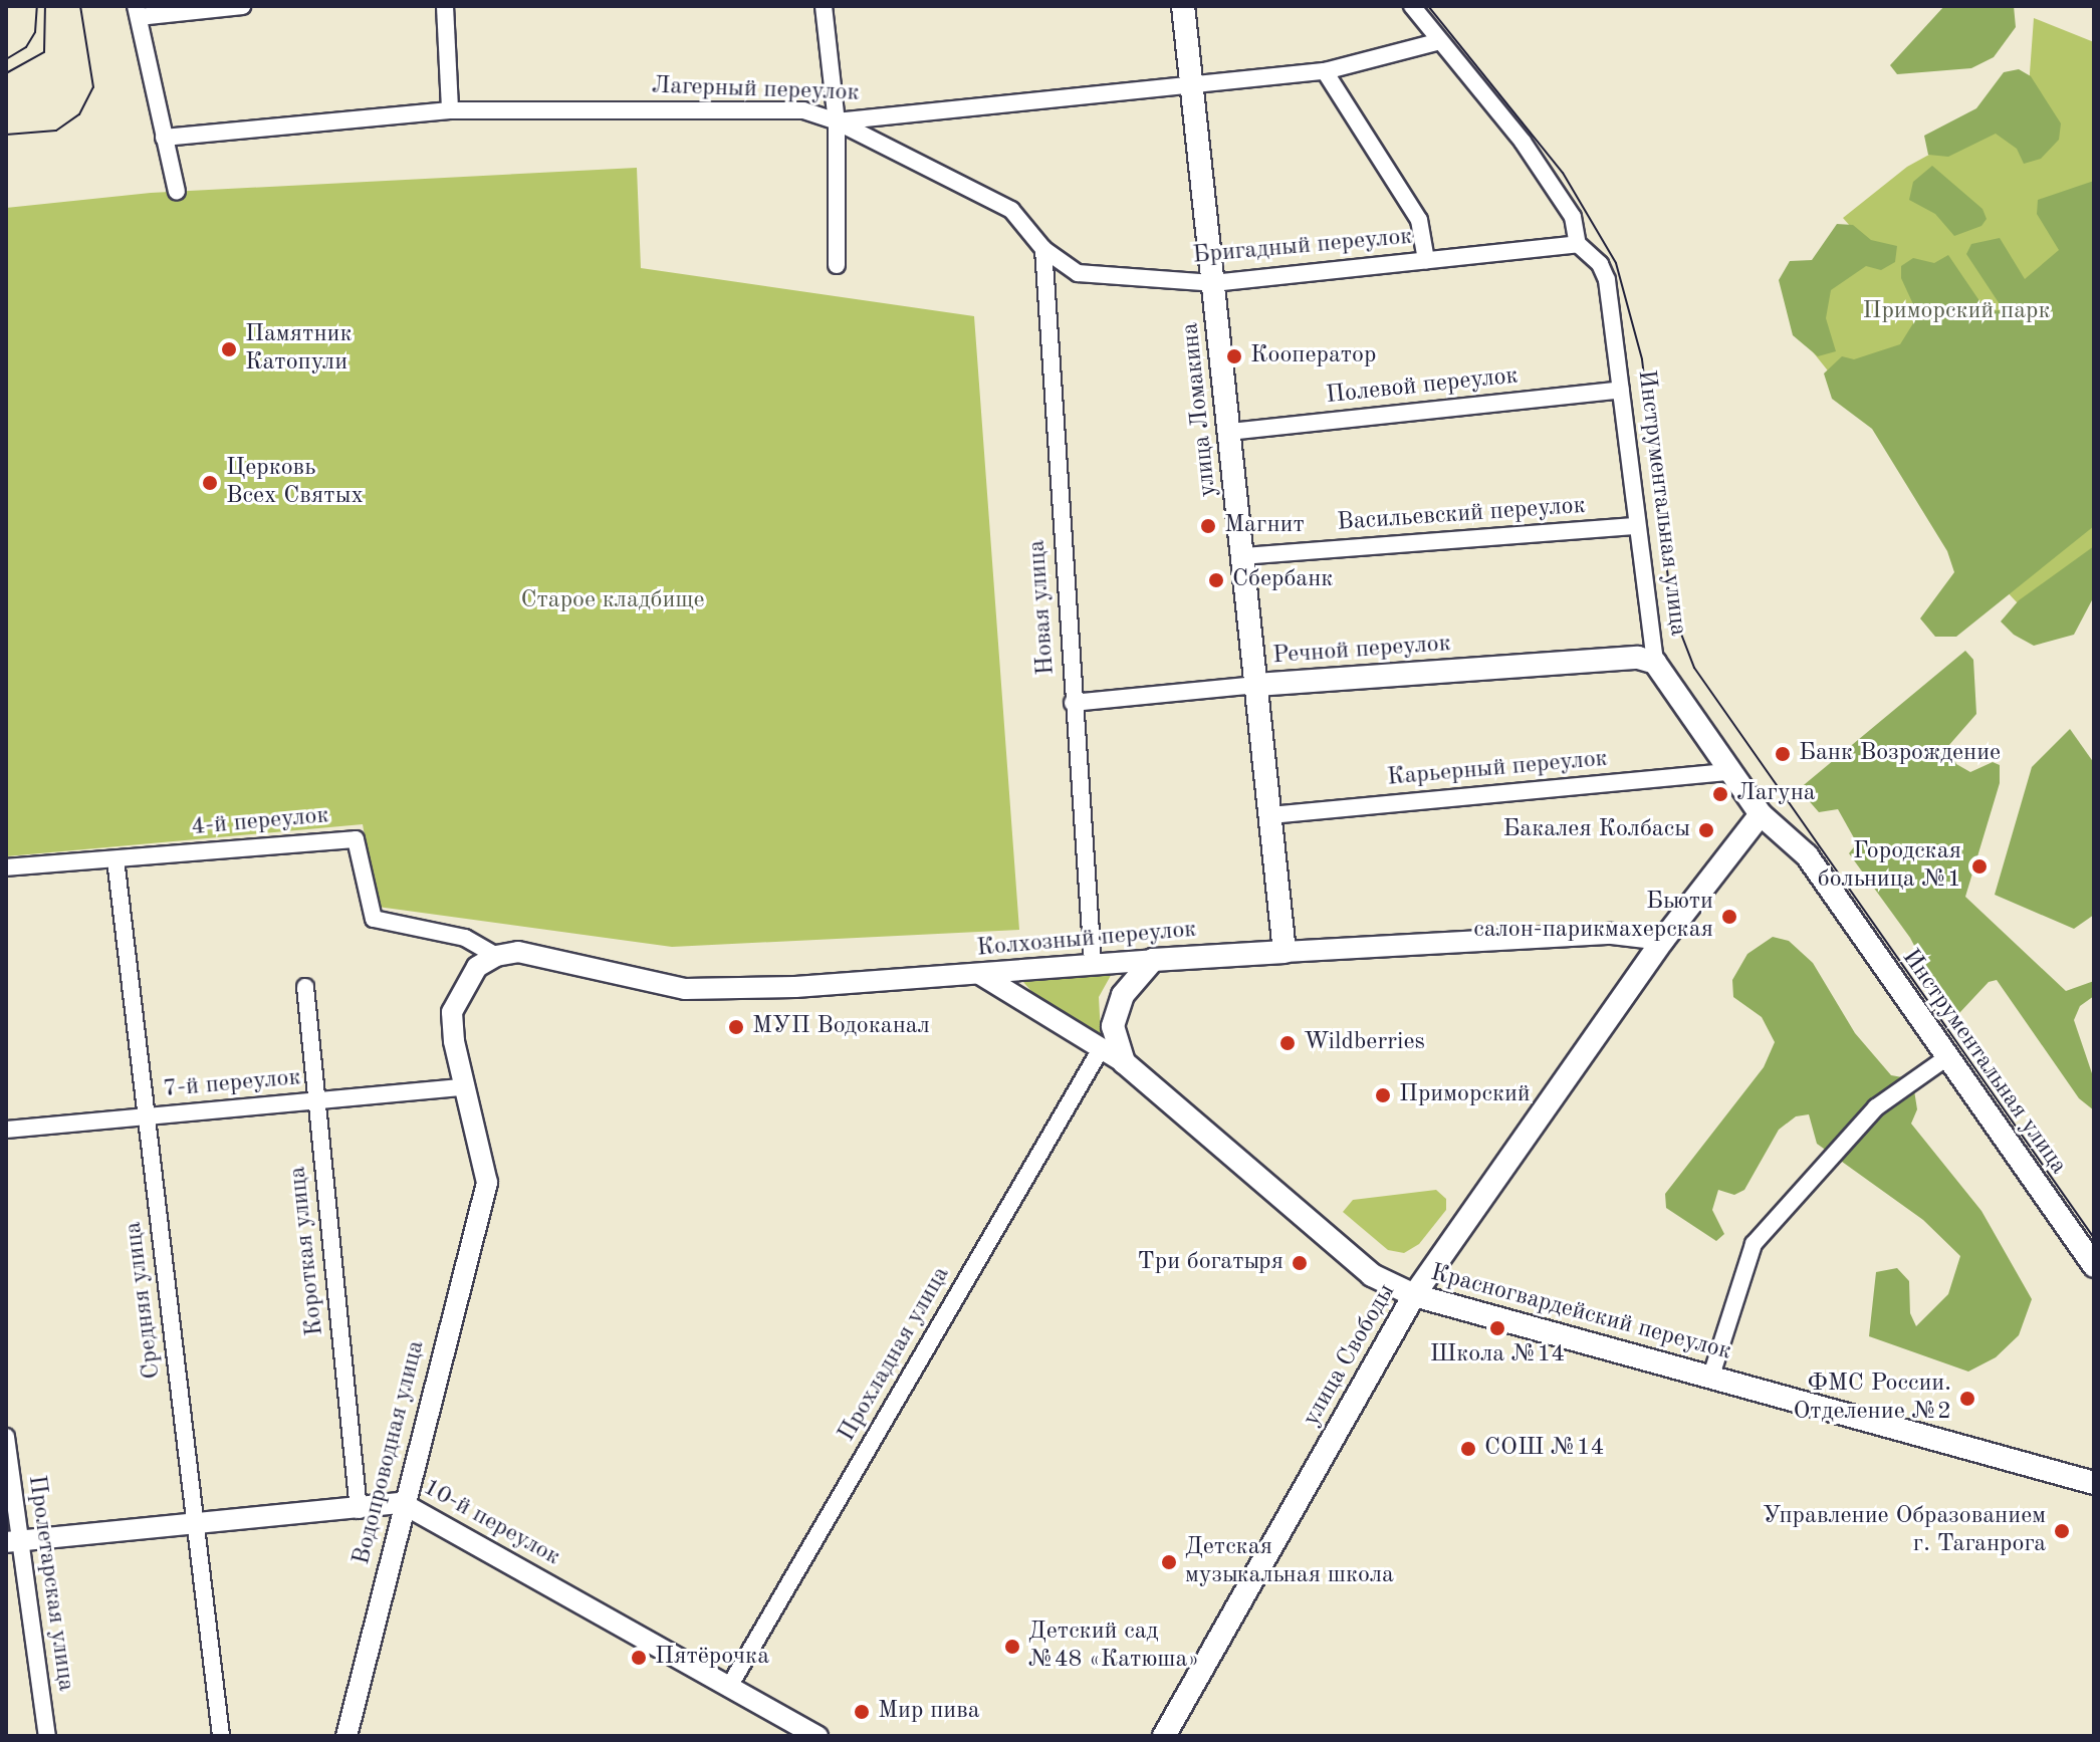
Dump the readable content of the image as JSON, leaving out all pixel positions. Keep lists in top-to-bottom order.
{
  "streets": {
    "main road": [
      "улица Ломакина",
      "Инструментальная улица",
      "Речной переулок",
      "Колхозный переулок",
      "Красногвардейский переулок",
      "улица Свободы"
    ],
    "street": [
      "Лагерный переулок",
      "Бригадный переулок",
      "Полевой переулок",
      "Васильевский переулок",
      "Новая улица",
      "Карьерный переулок",
      "4-й переулок",
      "7-й переулок",
      "Короткая улица",
      "Средняя улица",
      "Прохладная улица",
      "Водопроводная улица",
      "10-й переулок",
      "Пролетарская улица"
    ]
  },
  "crossings": [
    ["Лагерный переулок", "Бригадный переулок"],
    ["Лагерный переулок", "улица Ломакина"],
    ["Лагерный переулок", "Инструментальная улица"],
    ["Бригадный переулок", "улица Ломакина"],
    ["Бригадный переулок", "Инструментальная улица"],
    ["Бригадный переулок", "Новая улица"],
    ["Полевой переулок", "улица Ломакина"],
    ["Полевой переулок", "Инструментальная улица"],
    ["улица Ломакина", "Васильевский переулок"],
    ["улица Ломакина", "Речной переулок"],
    ["улица Ломакина", "Карьерный переулок"],
    ["улица Ломакина", "Колхозный переулок"],
    ["Инструментальная улица", "Васильевский переулок"],
    ["Инструментальная улица", "Речной переулок"],
    ["Инструментальная улица", "Карьерный переулок"],
    ["Инструментальная улица", "улица Свободы"],
    ["Новая улица", "Речной переулок"],
    ["Новая улица", "Колхозный переулок"],
    ["4-й переулок", "Колхозный переулок"],
    ["4-й переулок", "Средняя улица"],
    ["Колхозный переулок", "Красногвардейский переулок"],
    ["Колхозный переулок", "улица Свободы"],
    ["7-й переулок", "Короткая улица"],
    ["7-й переулок", "Средняя улица"],
    ["7-й переулок", "Водопроводная улица"],
    ["Короткая улица", "10-й переулок"],
    ["Средняя улица", "10-й переулок"],
    ["Красногвардейский переулок", "Прохладная улица"],
    ["Красногвардейский переулок", "улица Свободы"],
    ["Прохладная улица", "10-й переулок"],
    ["Водопроводная улица", "10-й переулок"],
    ["10-й переулок", "Пролетарская улица"]
  ],
  "parks": ["Приморский парк", "Старое кладбище"],
  "places": [
    "Памятник Катопули",
    "Кооператор",
    "Церковь Всех Святых",
    "Магнит",
    "Сбербанк",
    "Банк Возрождение",
    "Лагуна",
    "Бакалея Колбасы",
    "Городская больница №1",
    "Бьюти салон-парикмахерская",
    "МУП Водоканал",
    "Wildberries",
    "Приморский",
    "Три богатыря",
    "Школа №14",
    "ФМС России. Отделение №2",
    "СОШ №14",
    "Управление Образованием г. Таганрога",
    "Детская музыкальная школа",
    "Детский сад №48 «Катюша»",
    "Пятёрочка",
    "Мир пива"
  ]
}
